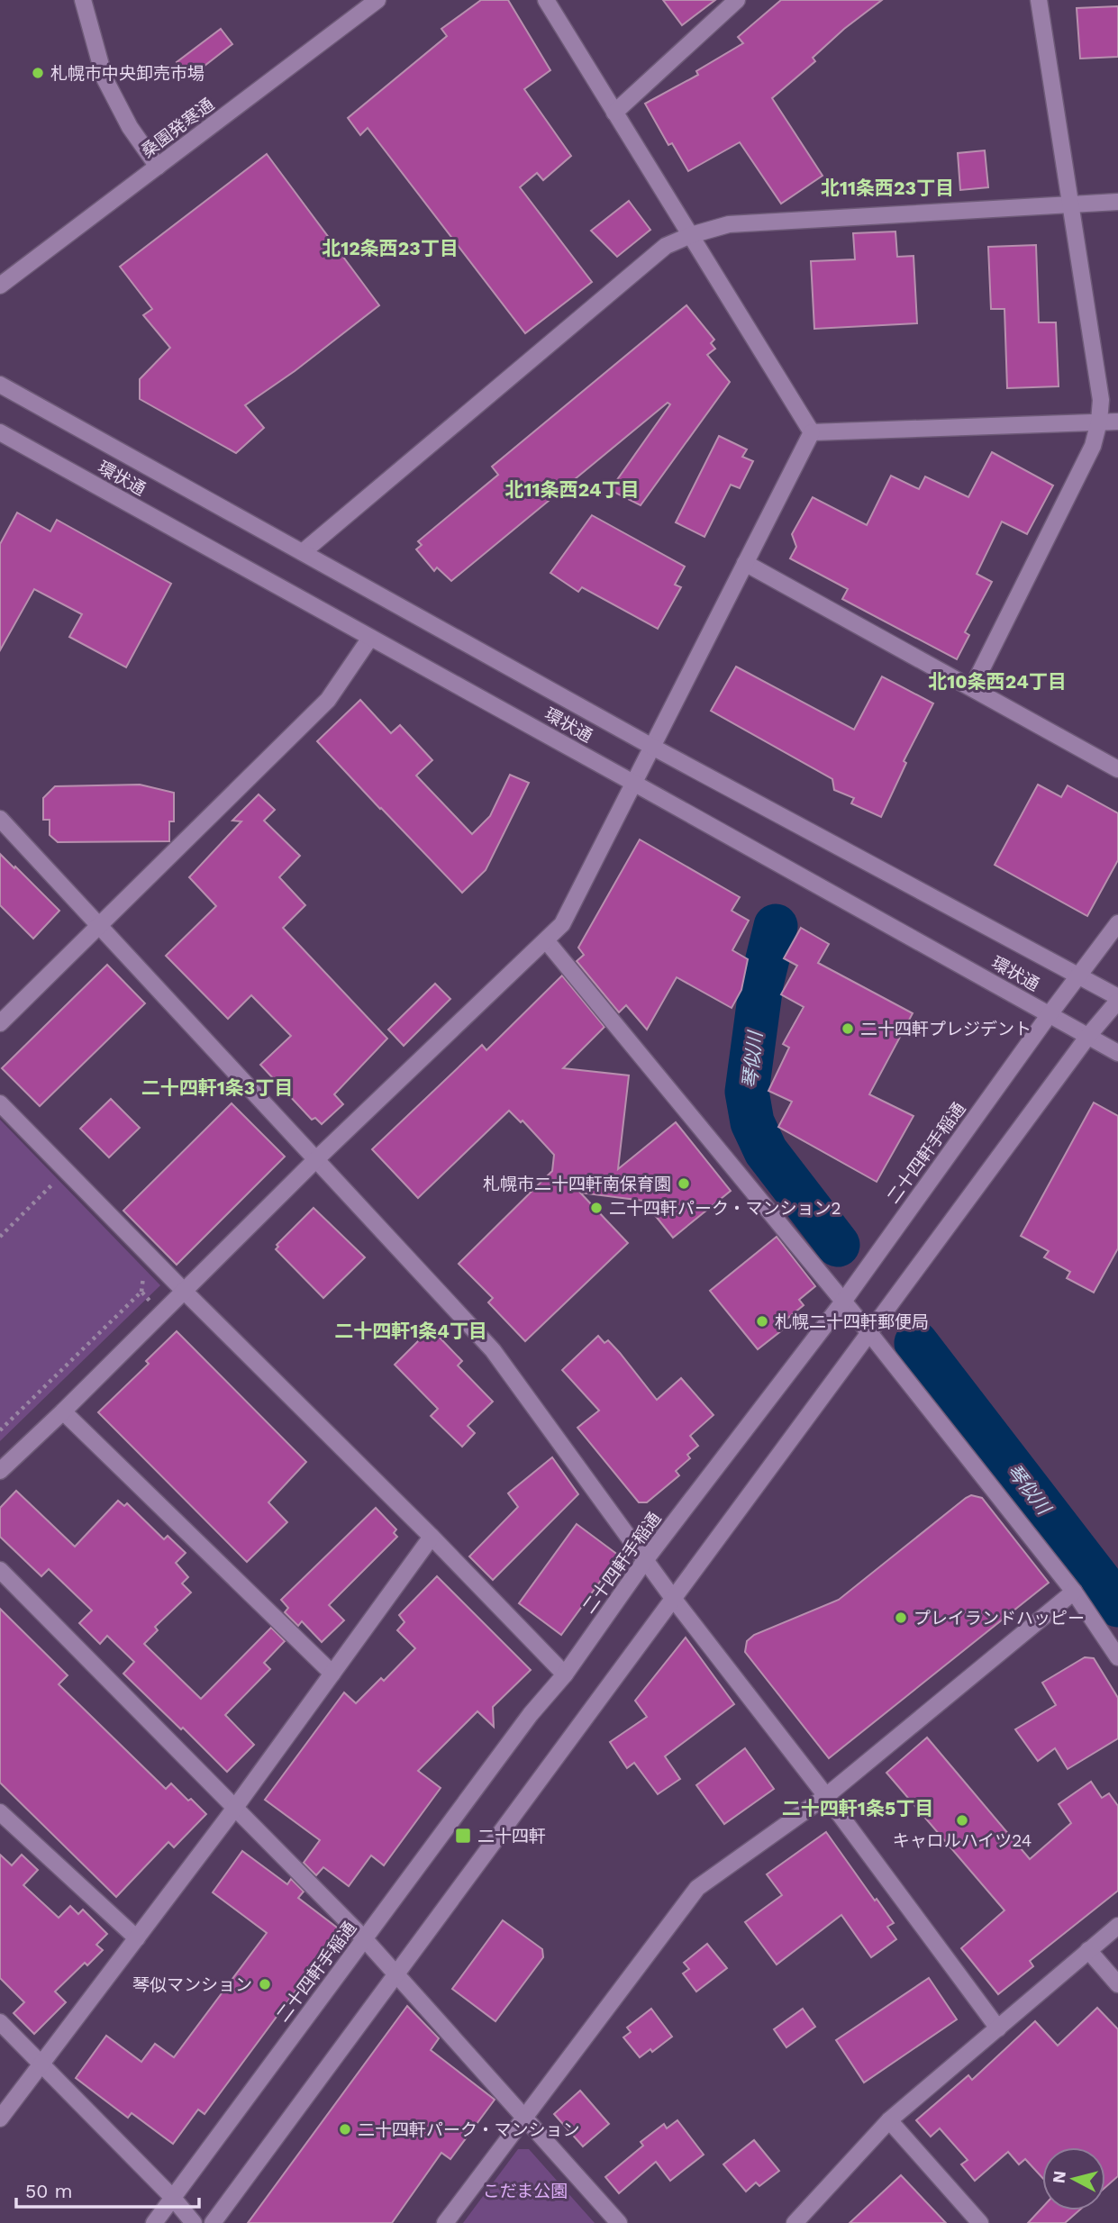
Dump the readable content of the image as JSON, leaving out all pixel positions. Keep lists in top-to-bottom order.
{
  "streets": {
    "street": ["桑園発寒通", "環状通", "二十四軒手稲通"]
  },
  "crossings": [
    ["環状通", "二十四軒手稲通"]
  ],
  "districts": [
    "北11条西23丁目",
    "北12条西23丁目",
    "北11条西24丁目",
    "北10条西24丁目",
    "二十四軒1条3丁目",
    "二十四軒1条4丁目",
    "二十四軒1条5丁目"
  ],
  "water": ["琴似川"],
  "parks": ["こだま公園"],
  "places": {
    "other": [
      "札幌市中央卸売市場",
      "二十四軒プレジデント",
      "札幌市二十四軒南保育園",
      "二十四軒パーク・マンション2",
      "札幌二十四軒郵便局",
      "プレイランドハッピー",
      "キャロルハイツ24",
      "琴似マンション",
      "二十四軒パーク・マンション"
    ],
    "transit": ["二十四軒"]
  },
  "scale_bar": "50 m",
  "north": "left"
}
